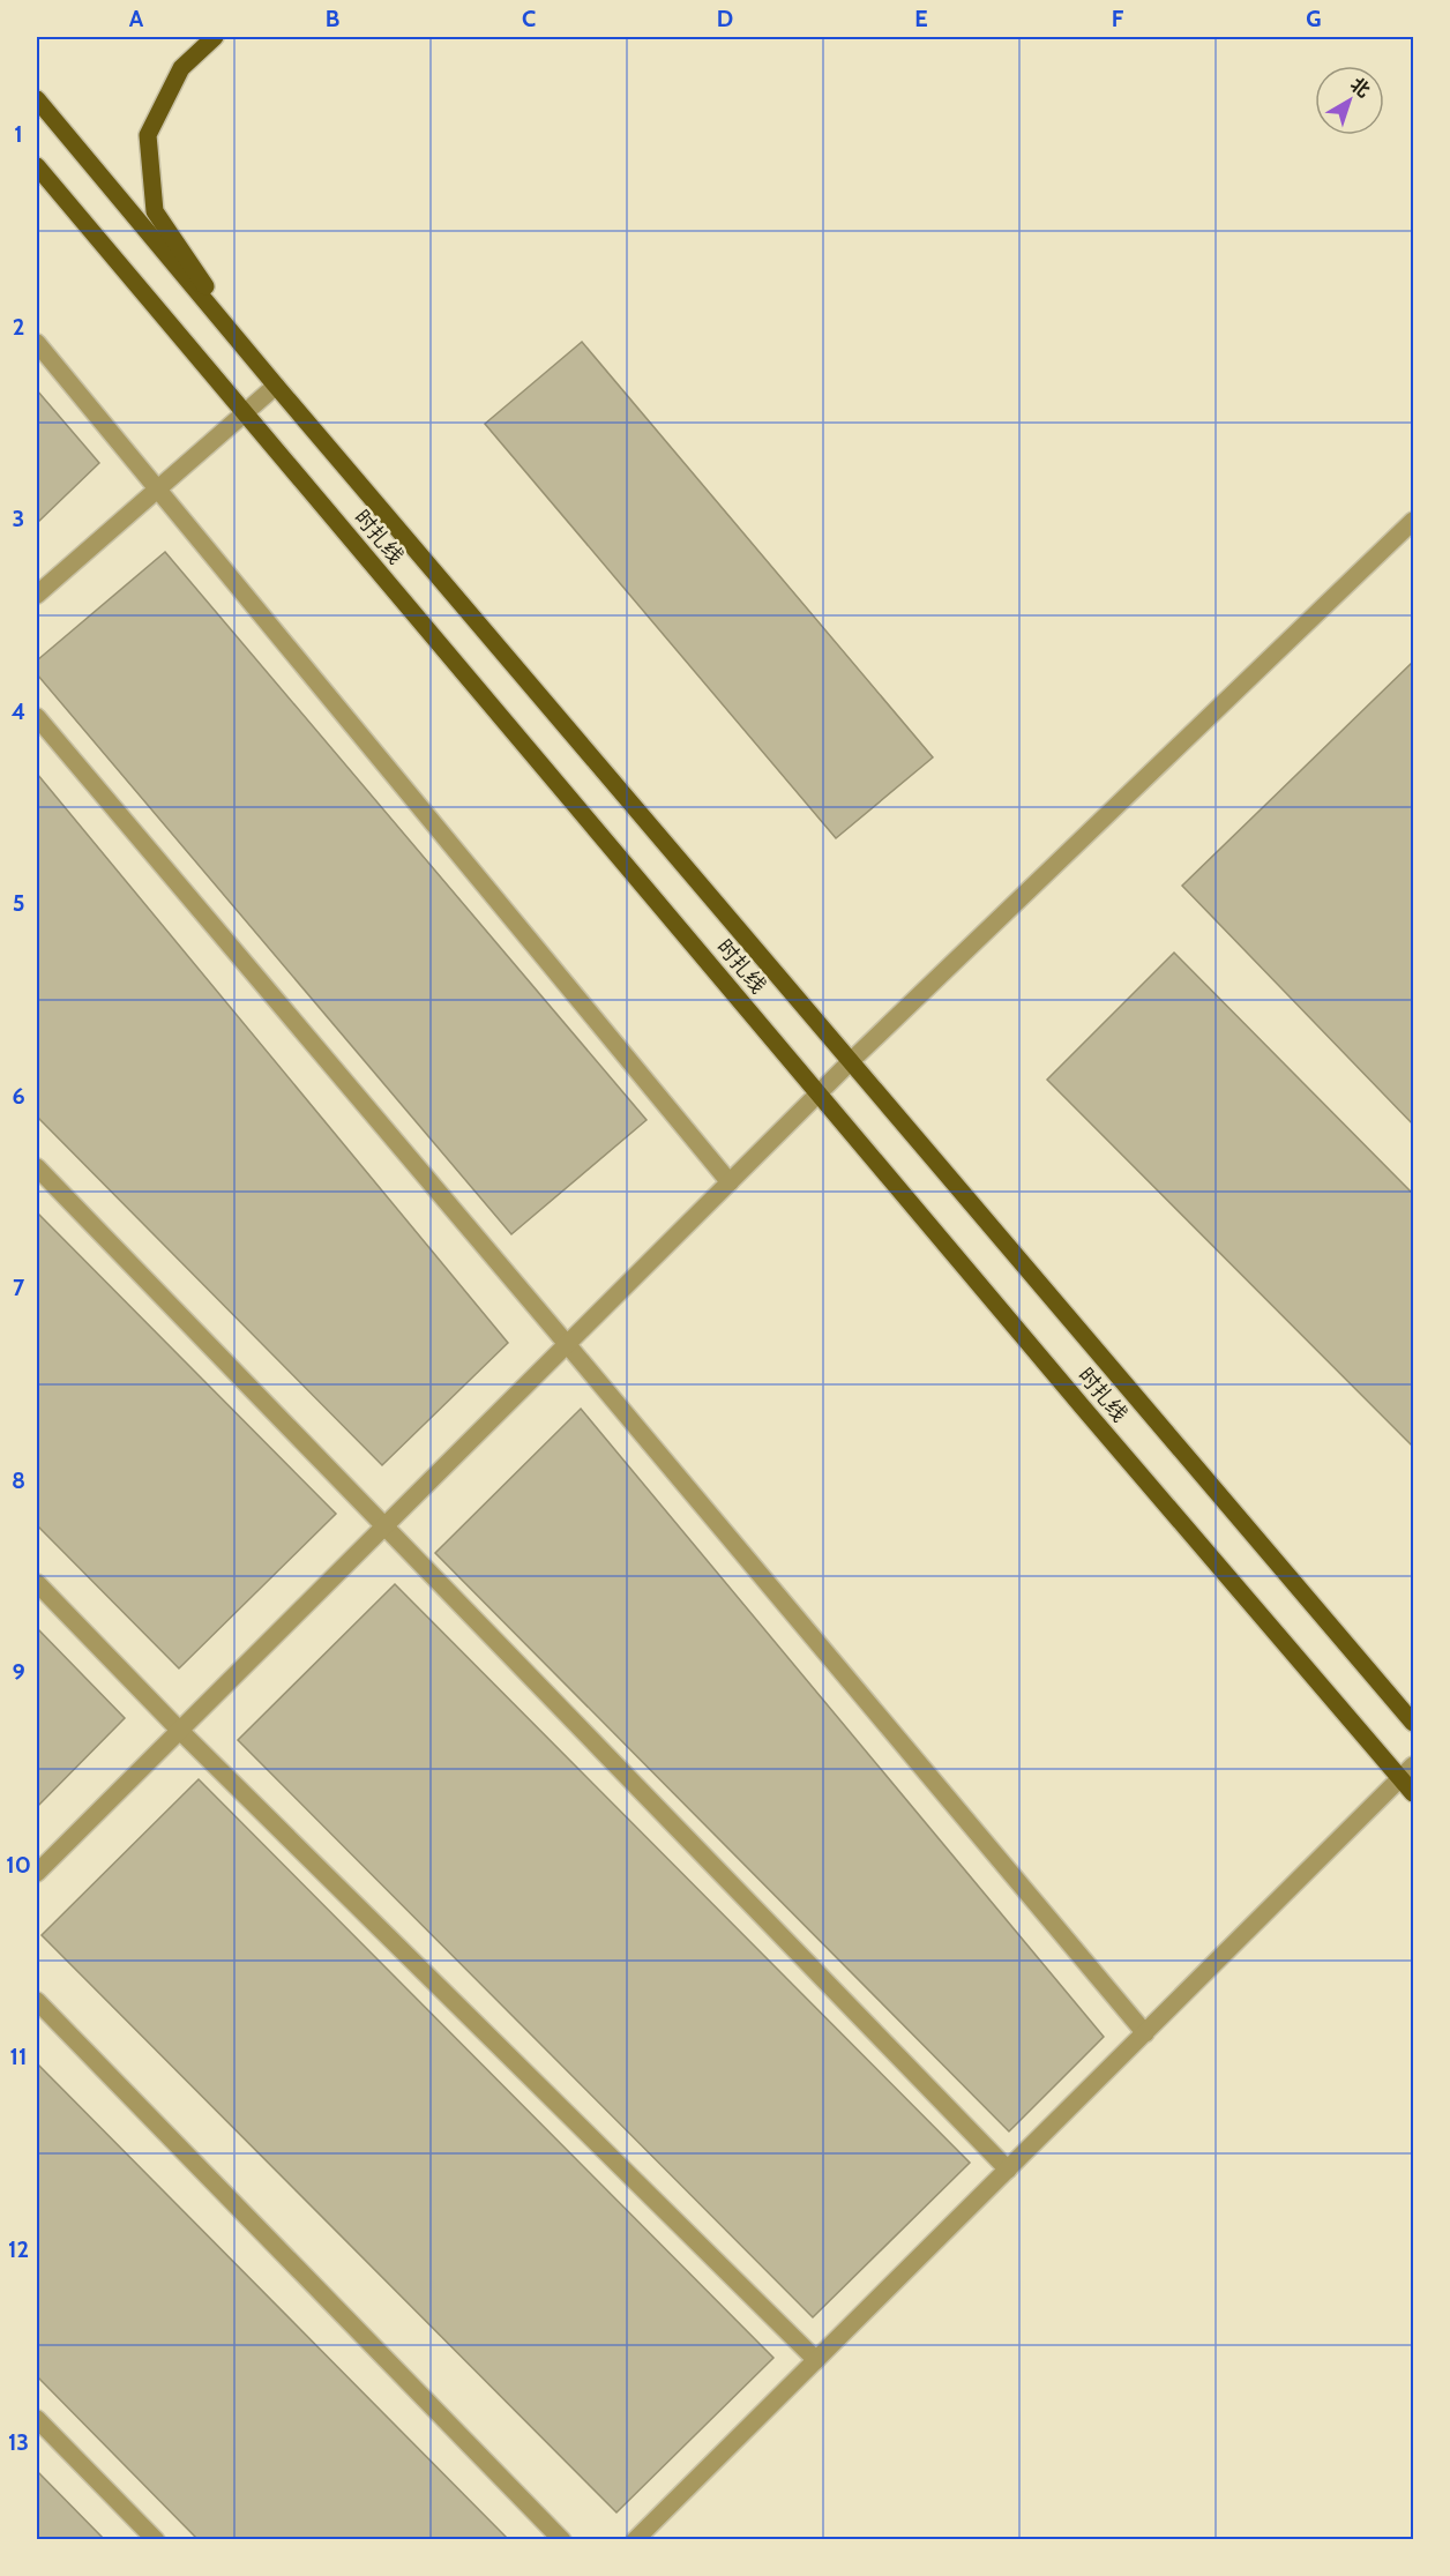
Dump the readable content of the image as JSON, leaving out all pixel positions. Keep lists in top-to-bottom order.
{
  "streets": {
    "main road": ["时扎线"]
  },
  "north": "top right",
  "grid": {
    "columns": [
      "A",
      "B",
      "C",
      "D",
      "E",
      "F",
      "G"
    ],
    "rows": [
      "1",
      "2",
      "3",
      "4",
      "5",
      "6",
      "7",
      "8",
      "9",
      "10",
      "11",
      "12",
      "13"
    ]
  }
}
